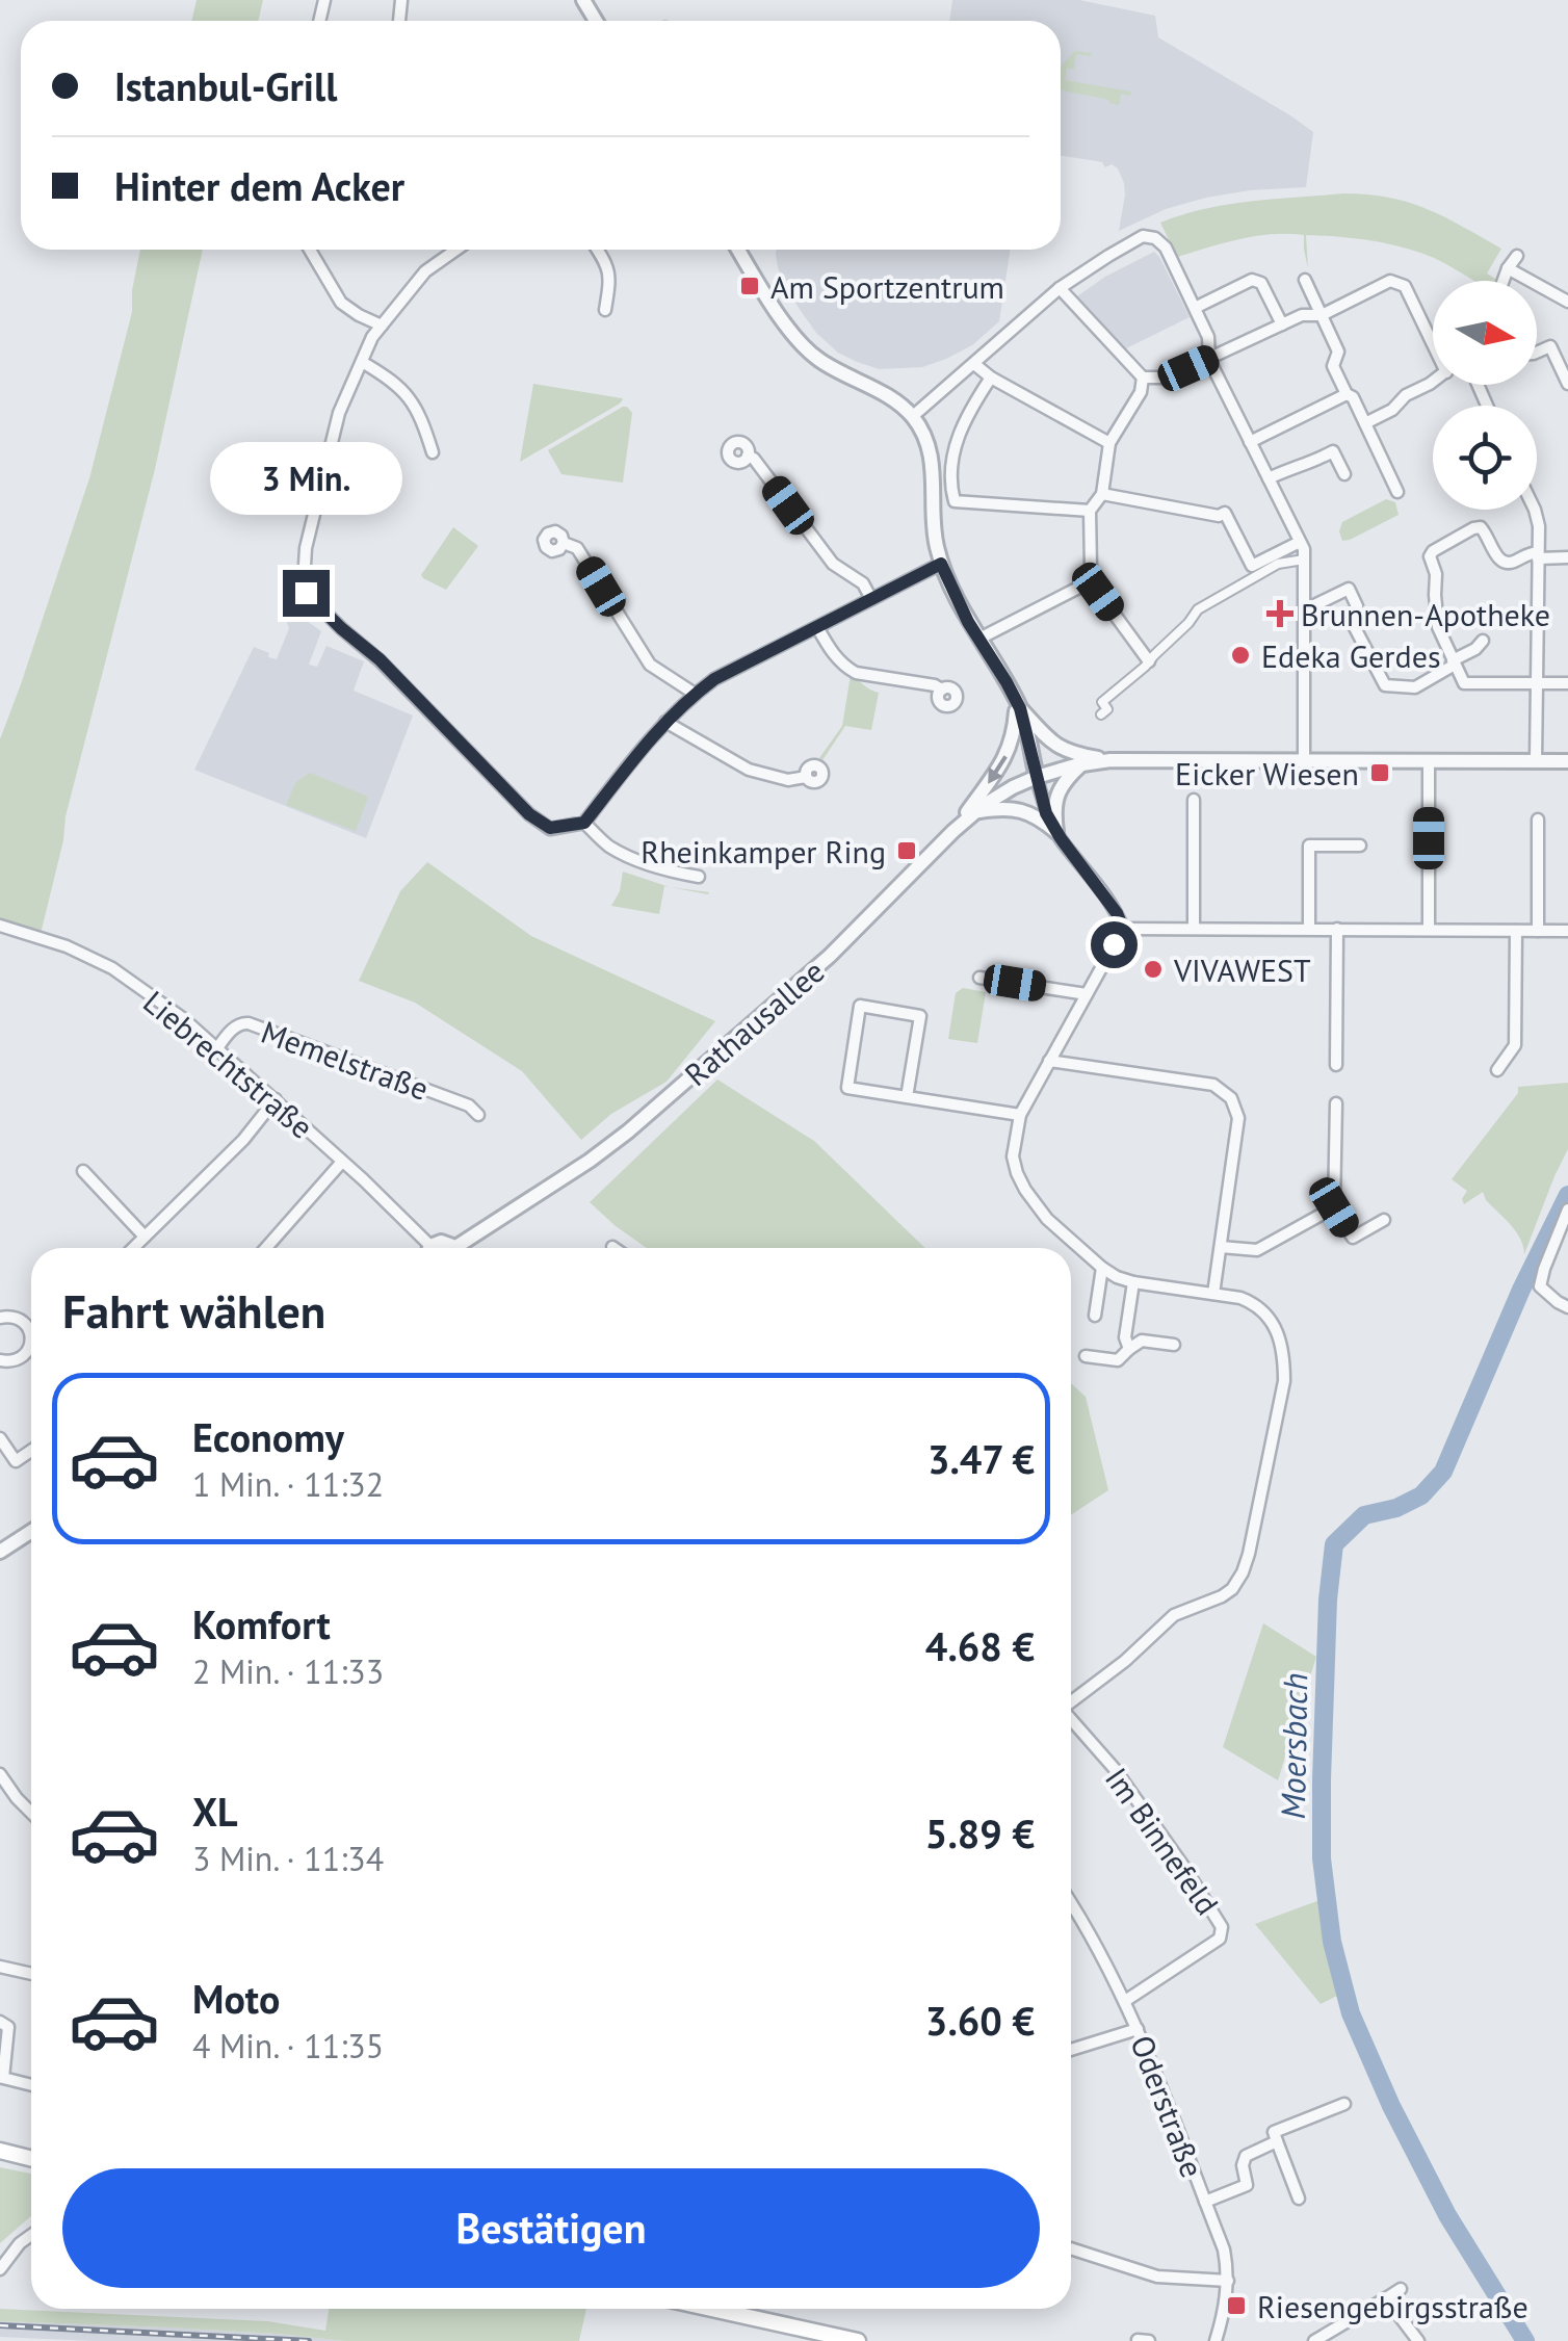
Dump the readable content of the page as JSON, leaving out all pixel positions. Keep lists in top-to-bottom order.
{
  "streets": {
    "street": [
      "Rathausallee",
      "Memelstraße",
      "Liebrechtstraße",
      "Im Binnefeld",
      "Oderstraße"
    ]
  },
  "crossings": [
    ["Memelstraße", "Liebrechtstraße"],
    ["Im Binnefeld", "Oderstraße"]
  ],
  "water": ["Moersbach"],
  "places": {
    "transit": [
      "Am Sportzentrum",
      "Eicker Wiesen",
      "Rheinkamper Ring",
      "Riesengebirgsstraße"
    ],
    "health": ["Brunnen-Apotheke"],
    "other": ["Edeka Gerdes", "VIVAWEST"]
  },
  "north": "right",
  "page": {
    "banner": ["Istanbul-Grill", "Hinter dem Acker"],
    "bubble": "3 Min.",
    "heading": "Fahrt wählen",
    "list": [
      {
        "name": "Economy",
        "note": "1 Min. · 11:32",
        "value": "3.47 €"
      },
      {
        "name": "Komfort",
        "note": "2 Min. · 11:33",
        "value": "4.68 €"
      },
      {
        "name": "XL",
        "note": "3 Min. · 11:34",
        "value": "5.89 €"
      },
      {
        "name": "Moto",
        "note": "4 Min. · 11:35",
        "value": "3.60 €"
      }
    ],
    "buttons": "Bestätigen"
  }
}
